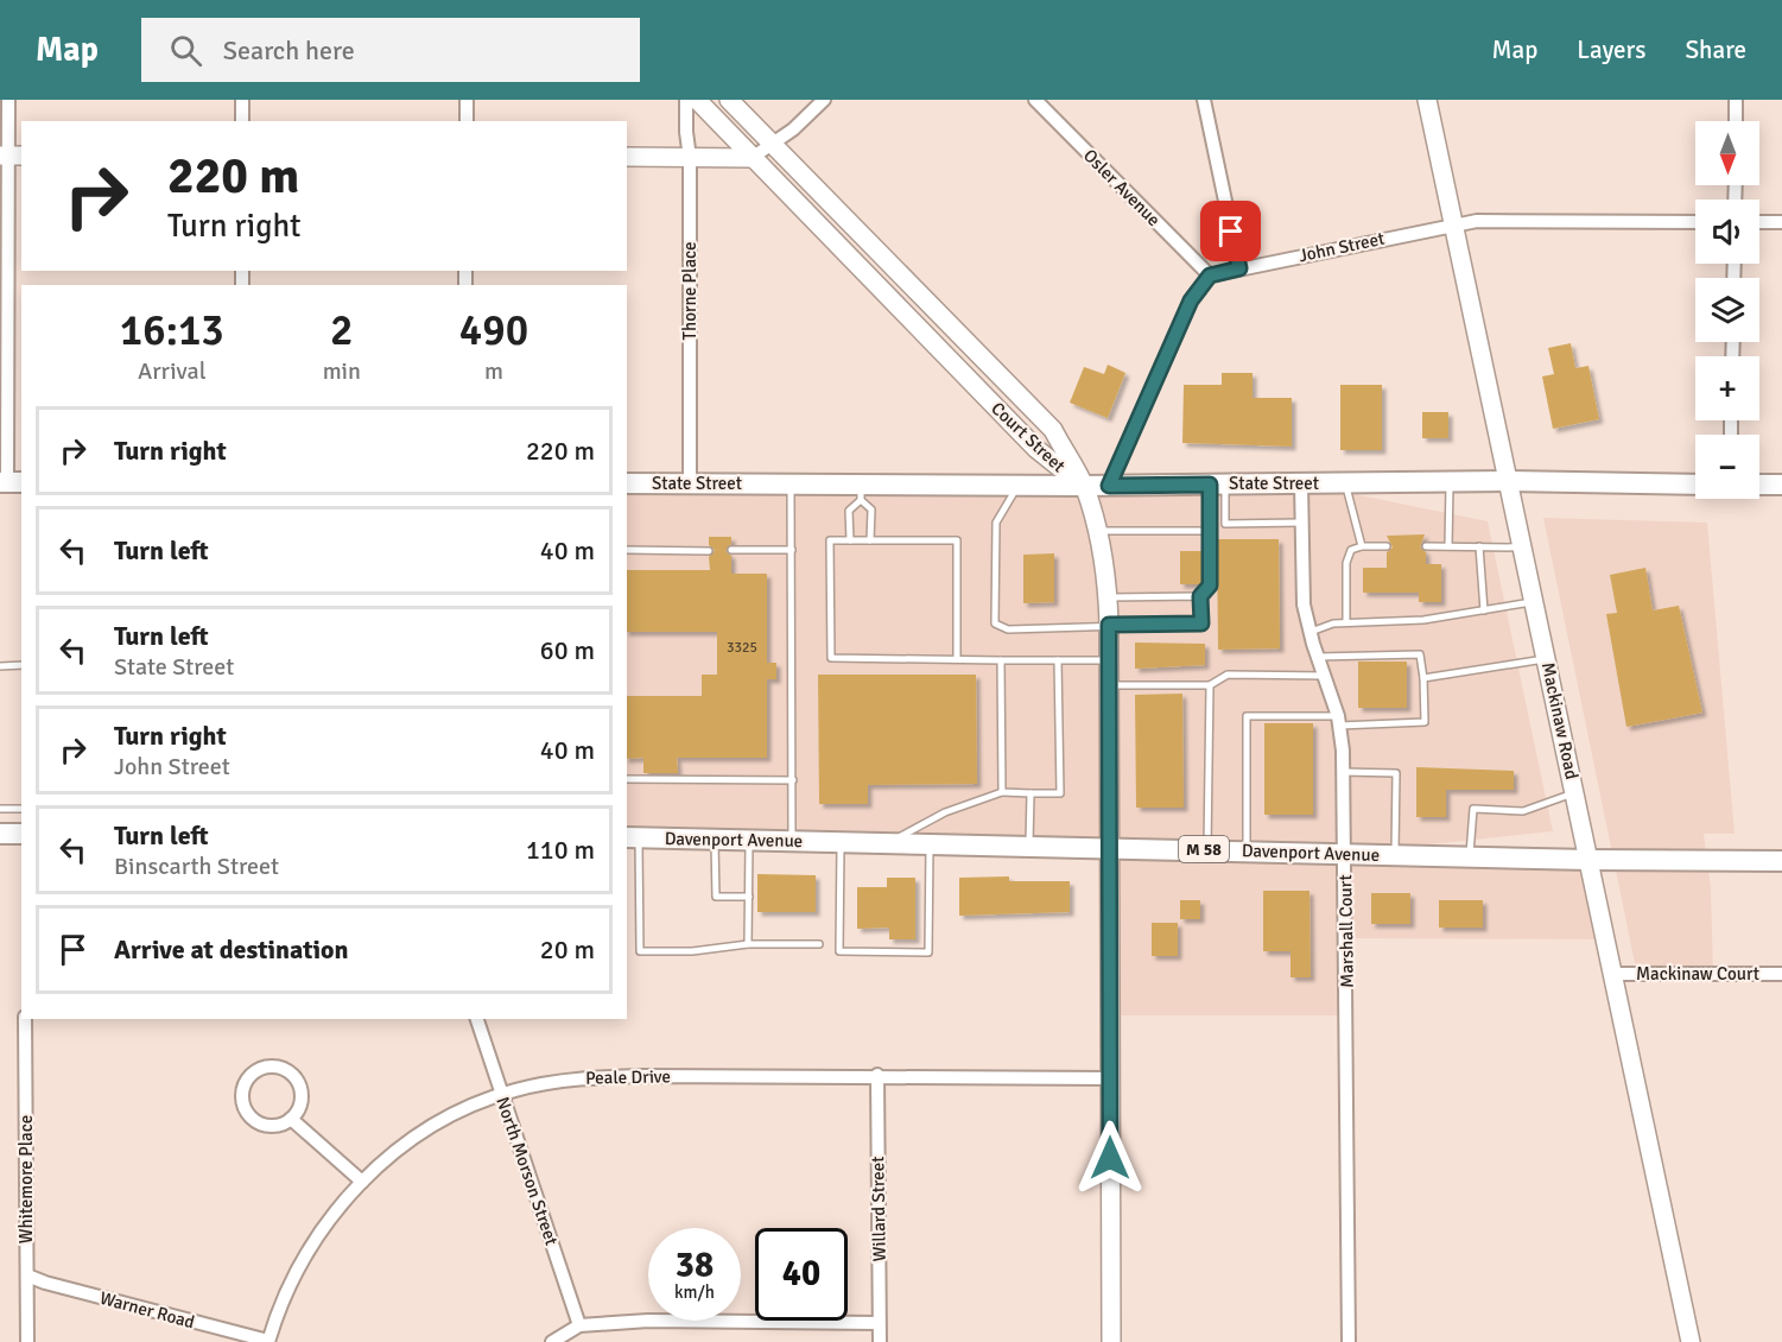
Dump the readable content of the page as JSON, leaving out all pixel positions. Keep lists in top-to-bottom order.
{
  "streets": {
    "main road": ["State Street", "Davenport Avenue", "M 58"],
    "street": [
      "Osler Avenue",
      "John Street",
      "Thorne Place",
      "Court Street",
      "Mackinaw Road",
      "Marshall Court",
      "Mackinaw Court",
      "Peale Drive",
      "North Morson Street",
      "Whitemore Place",
      "Willard Street",
      "Warner Road"
    ]
  },
  "crossings": [
    ["Osler Avenue", "John Street"],
    ["John Street", "Mackinaw Road"],
    ["Thorne Place", "State Street"],
    ["Court Street", "State Street"],
    ["State Street", "Mackinaw Road"],
    ["State Street", "Marshall Court"],
    ["Mackinaw Road", "Davenport Avenue"],
    ["Mackinaw Road", "Mackinaw Court"],
    ["Davenport Avenue", "Marshall Court"],
    ["Peale Drive", "North Morson Street"],
    ["Peale Drive", "Willard Street"],
    ["Peale Drive", "Warner Road"],
    ["Whitemore Place", "Warner Road"]
  ],
  "house_numbers": ["3325"],
  "north": "bottom",
  "page": {
    "header": "Map",
    "search": "Search here",
    "nav": ["Map", "Layers", "Share"],
    "map_buttons": ["+", "−"],
    "turn": ["220 m", "Turn right"],
    "eta": [
      "16:13",
      "Arrival",
      "2",
      "min",
      "490",
      "m"
    ],
    "list": [
      {
        "name": "Turn right",
        "value": "220 m"
      },
      {
        "name": "Turn left",
        "value": "40 m"
      },
      {
        "name": "Turn left",
        "note": "State Street",
        "value": "60 m"
      },
      {
        "name": "Turn right",
        "note": "John Street",
        "value": "40 m"
      },
      {
        "name": "Turn left",
        "note": "Binscarth Street",
        "value": "110 m"
      },
      {
        "name": "Arrive at destination",
        "value": "20 m"
      }
    ],
    "speed": "38 km/h",
    "limit": "40"
  }
}
